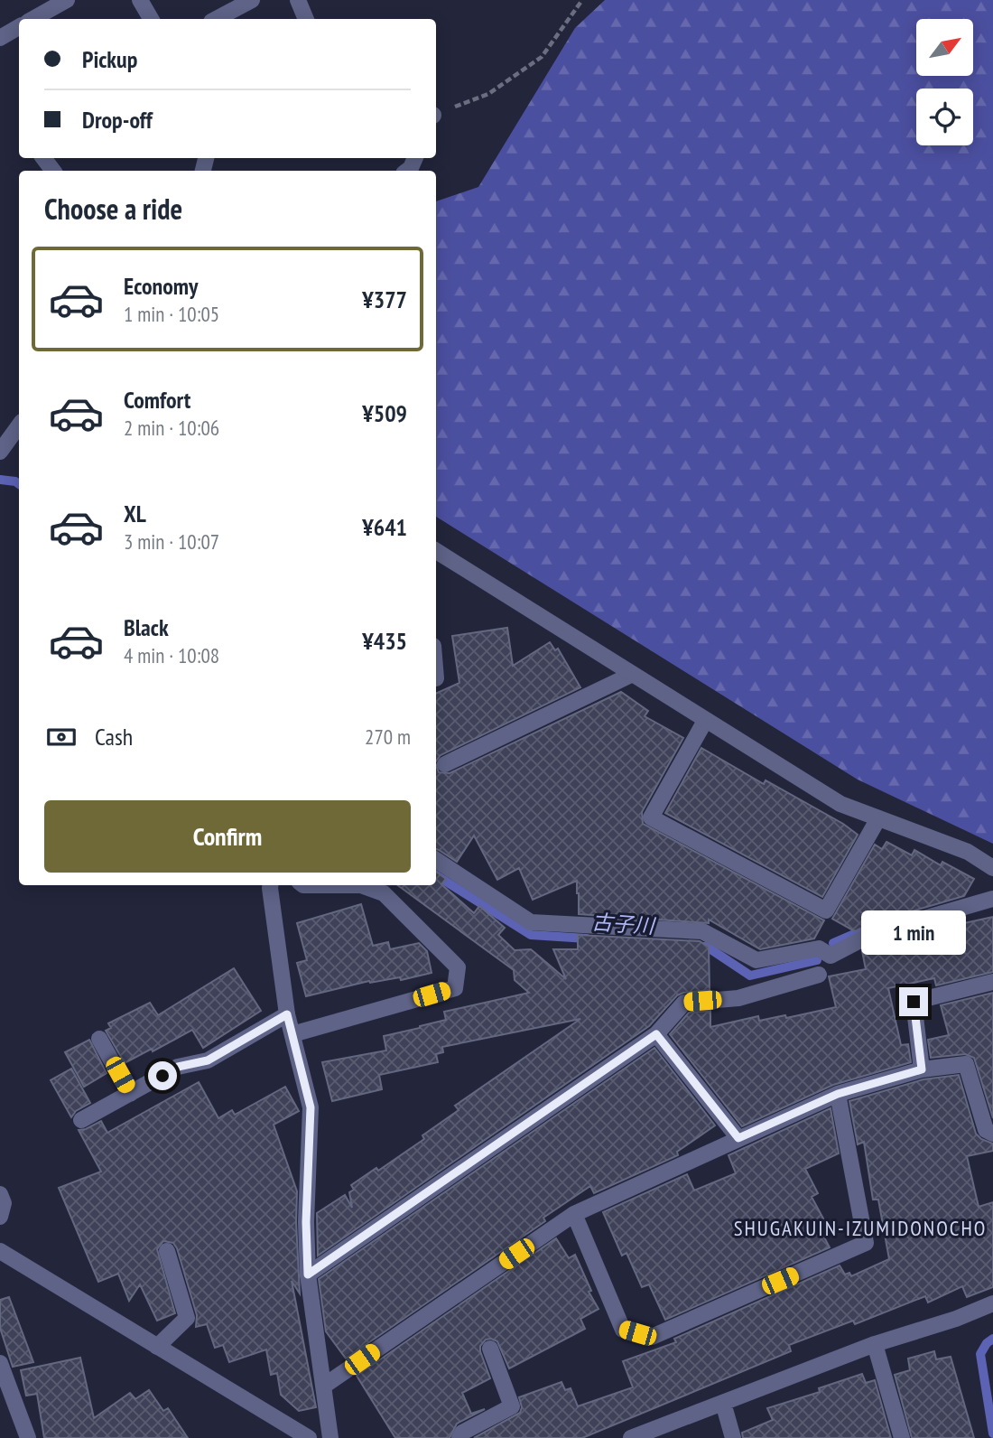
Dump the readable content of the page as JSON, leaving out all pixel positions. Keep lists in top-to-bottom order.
{
  "districts": ["SHUGAKUIN-IZUMIDONOCHO"],
  "water": ["古子川"],
  "north": "top right",
  "page": {
    "banner": ["Pickup", "Drop-off"],
    "heading": "Choose a ride",
    "list": [
      {
        "name": "Economy",
        "note": "1 min · 10:05",
        "value": "¥377"
      },
      {
        "name": "Comfort",
        "note": "2 min · 10:06",
        "value": "¥509"
      },
      {
        "name": "XL",
        "note": "3 min · 10:07",
        "value": "¥641"
      },
      {
        "name": "Black",
        "note": "4 min · 10:08",
        "value": "¥435"
      }
    ],
    "pay": ["Cash", "270 m"],
    "buttons": "Confirm",
    "bubble": "1 min"
  }
}
